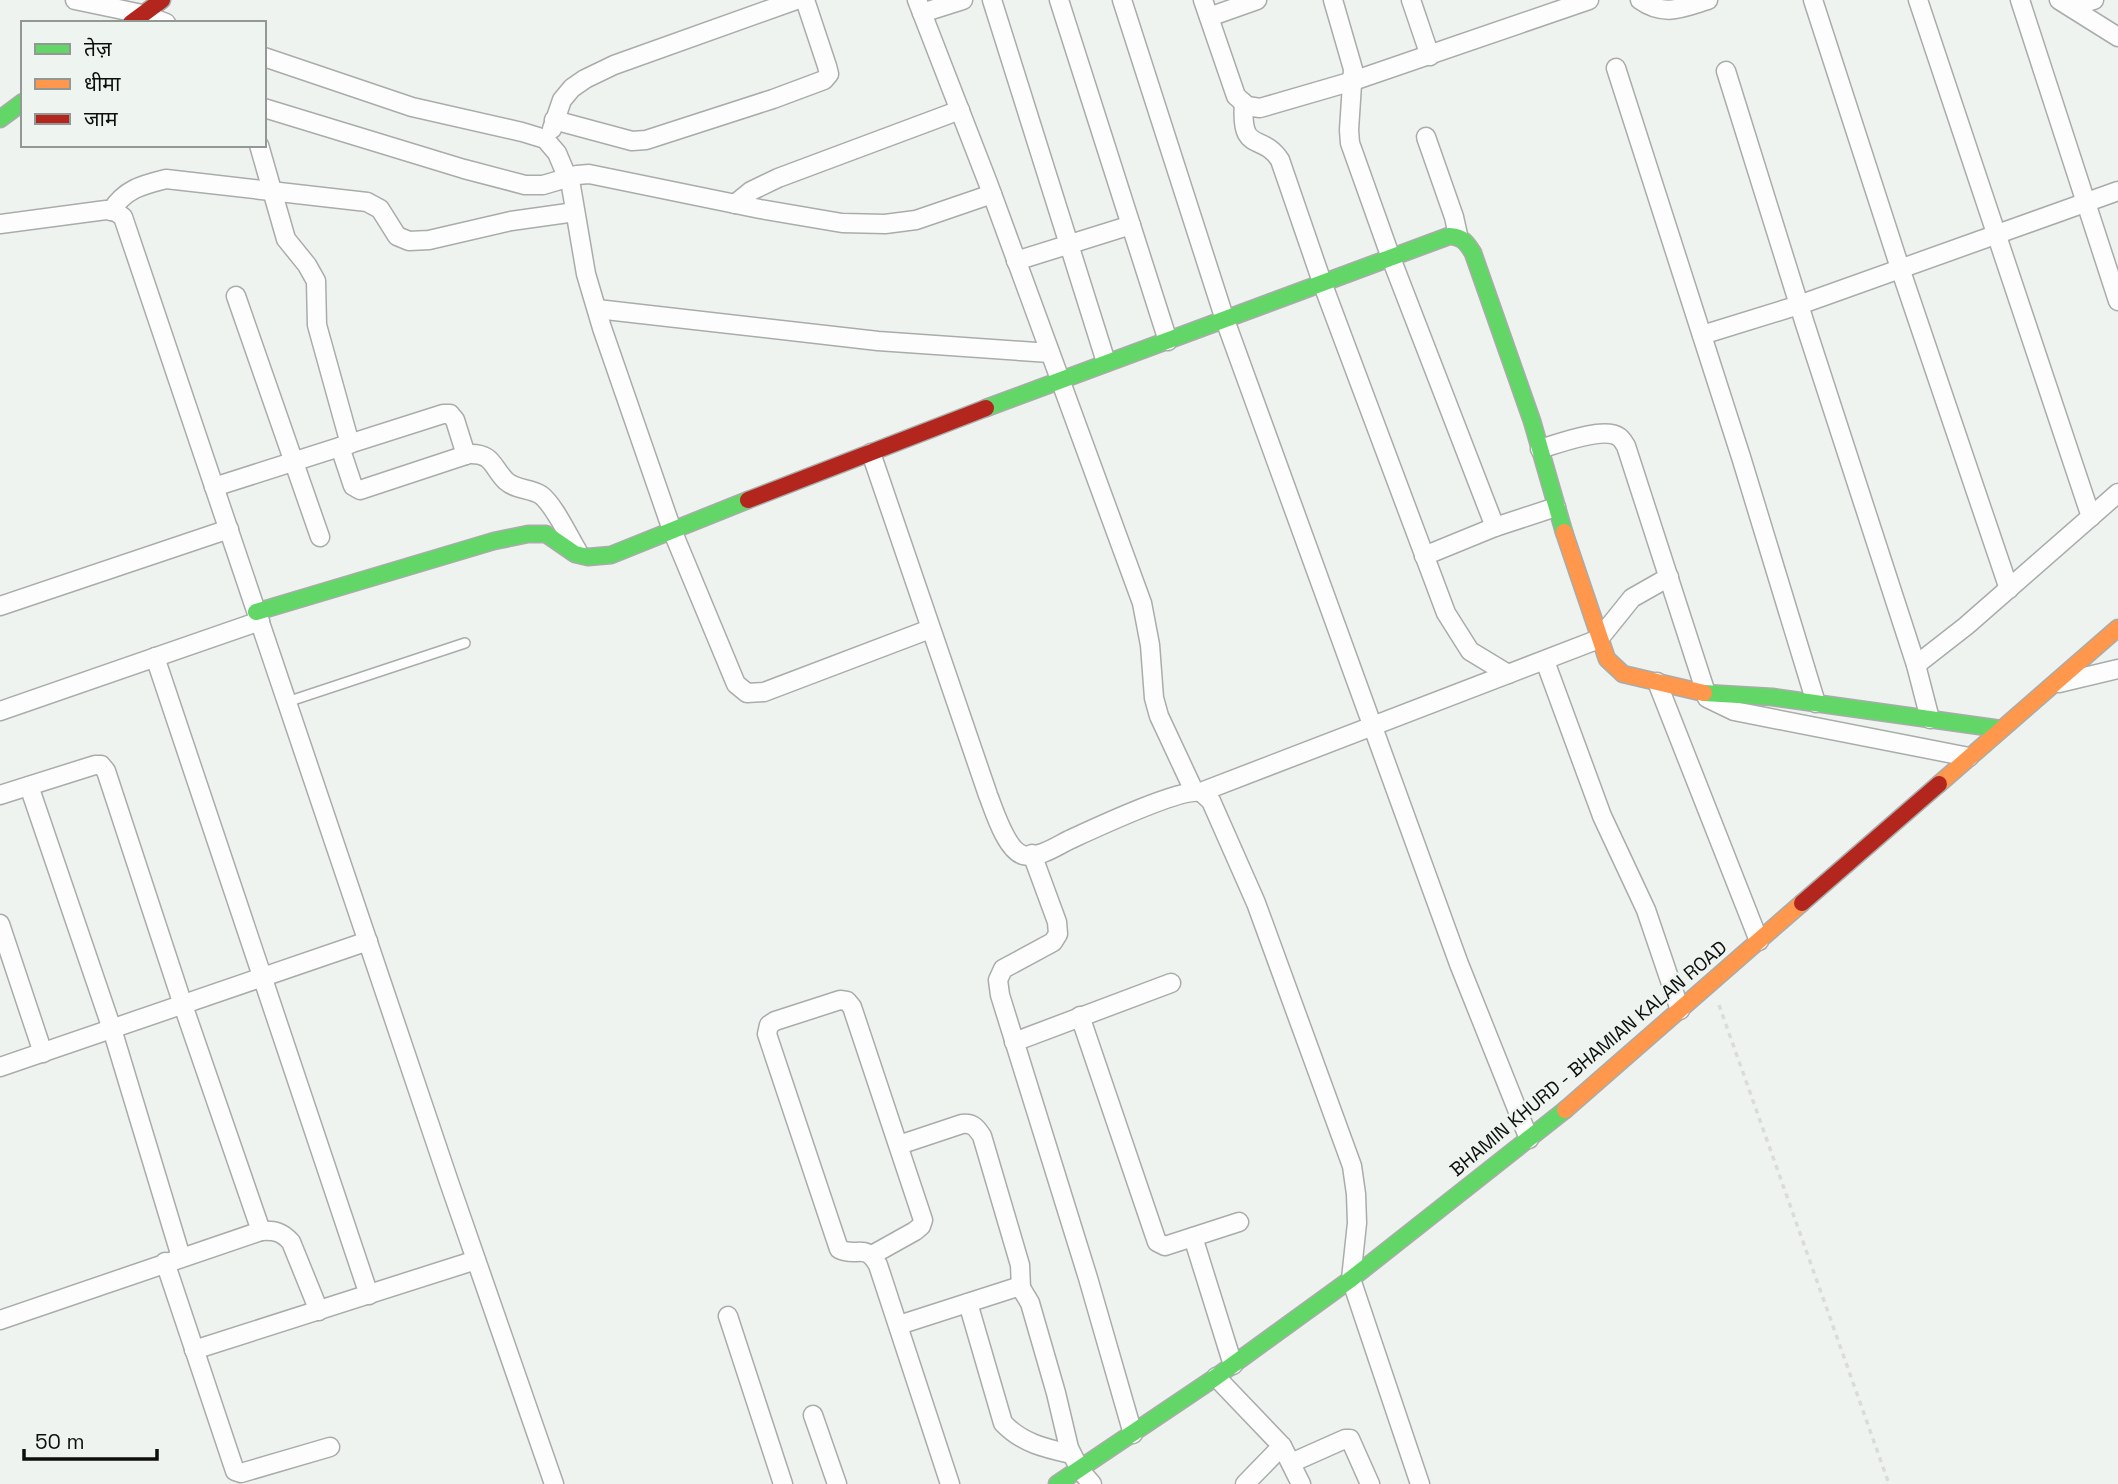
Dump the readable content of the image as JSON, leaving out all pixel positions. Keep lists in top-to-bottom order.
{
  "streets": {
    "street": ["BHAMIN KHURD - BHAMIAN KALAN ROAD"]
  },
  "legend": ["तेज़", "धीमा", "जाम"],
  "scale_bar": "50 m"
}
